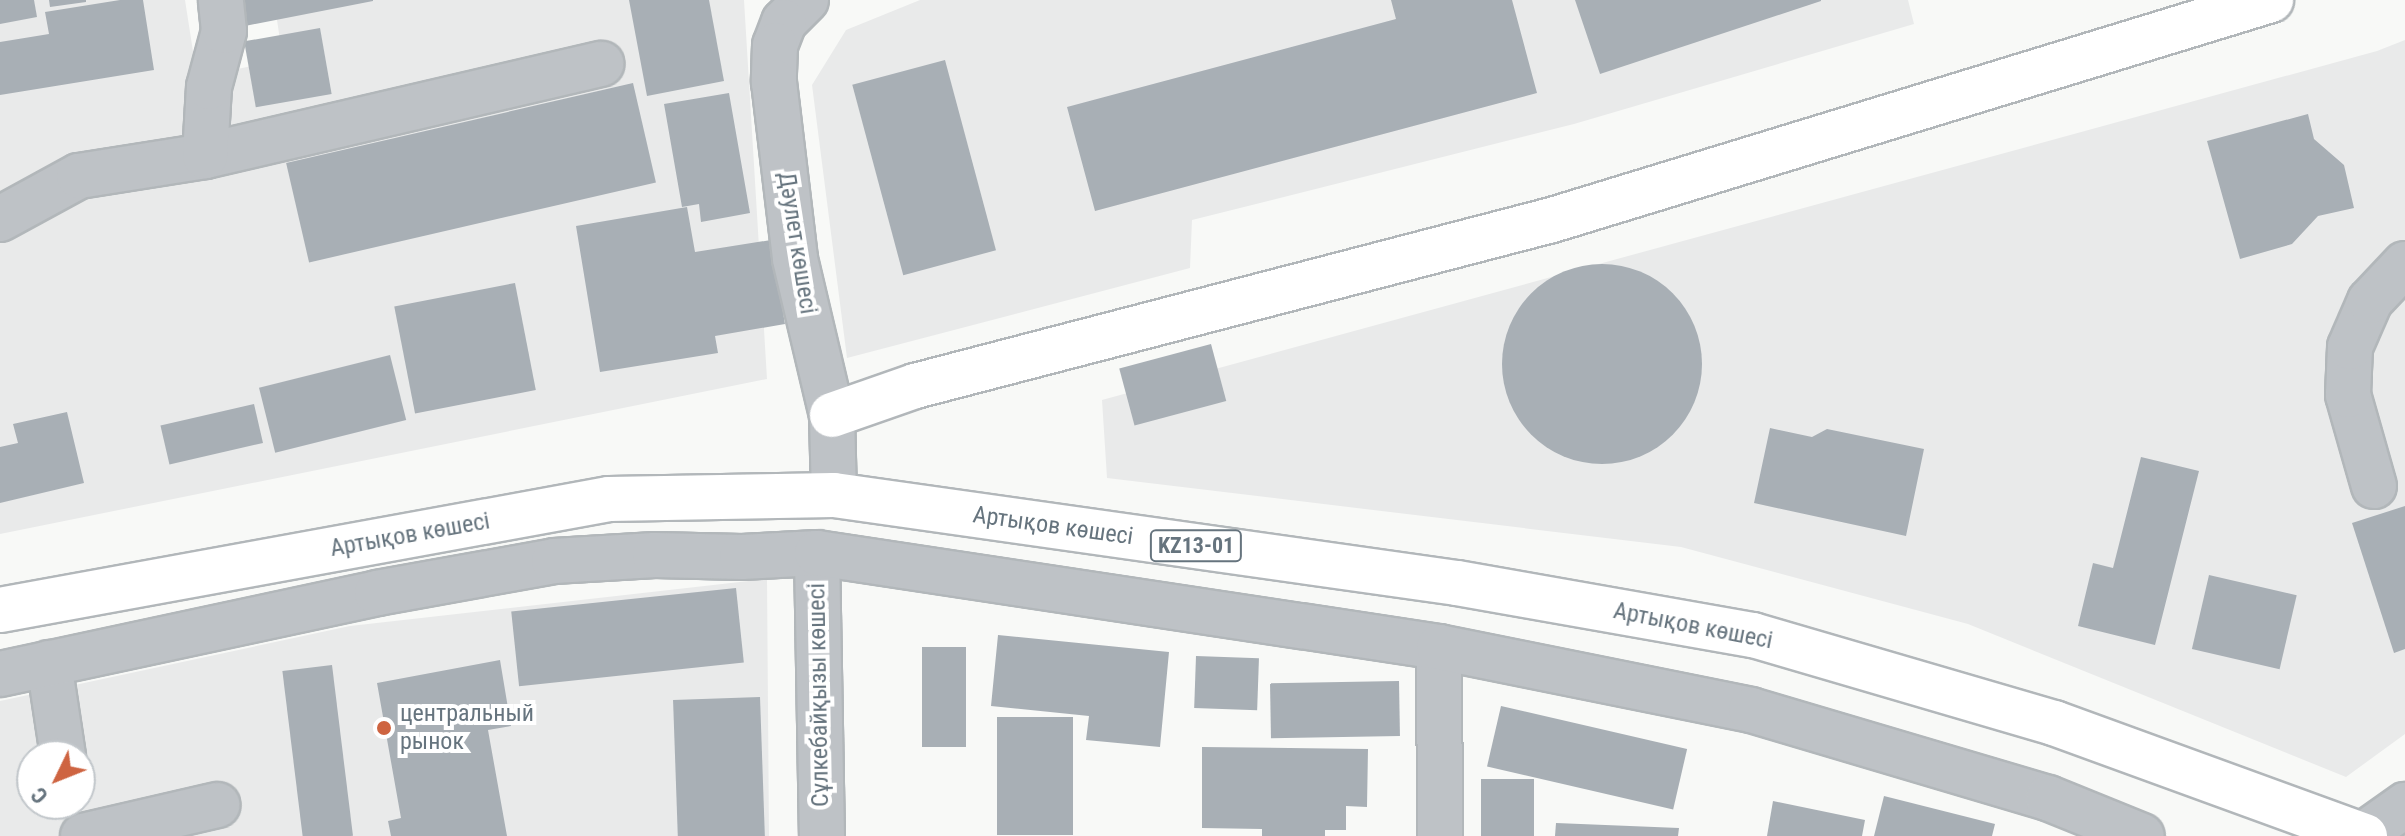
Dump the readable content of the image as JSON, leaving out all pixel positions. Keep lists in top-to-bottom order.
{
  "streets": {
    "main road": ["Артықов көшесі", "KZ13-01"],
    "street": ["Дәулет көшесі", "Сұлкебайқызы көшесі"]
  },
  "crossings": [
    ["Дәулет көшесі", "Артықов көшесі"]
  ],
  "places": ["центральный рынок"],
  "north": "bottom left"
}
